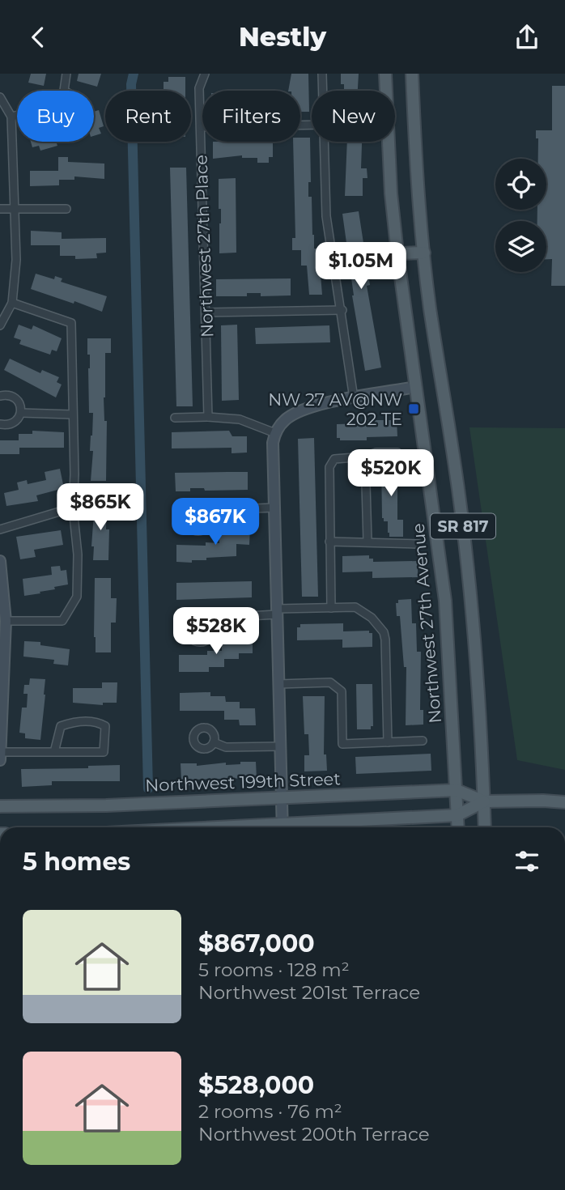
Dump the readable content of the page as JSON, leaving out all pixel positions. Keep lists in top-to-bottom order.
{
  "streets": {
    "main road": ["SR 817", "Northwest 27th Avenue", "Northwest 199th Street"],
    "street": ["Northwest 27th Place"]
  },
  "crossings": [
    ["SR 817", "Northwest 199th Street"],
    ["Northwest 27th Avenue", "Northwest 199th Street"]
  ],
  "places": {
    "transit": ["NW 27 AV@NW 202 TE"]
  },
  "page": {
    "header": "Nestly",
    "chip": [
      "Buy",
      "Rent",
      "Filters",
      "New"
    ],
    "price": [
      "$1.05M",
      "$520K",
      "$865K",
      "$867K",
      "$528K"
    ],
    "heading": "5 homes",
    "list": [
      {
        "name": "$867,000",
        "note": "5 rooms · 128 m² · Northwest 201st Terrace"
      },
      {
        "name": "$528,000",
        "note": "2 rooms · 76 m² · Northwest 200th Terrace"
      }
    ]
  }
}
